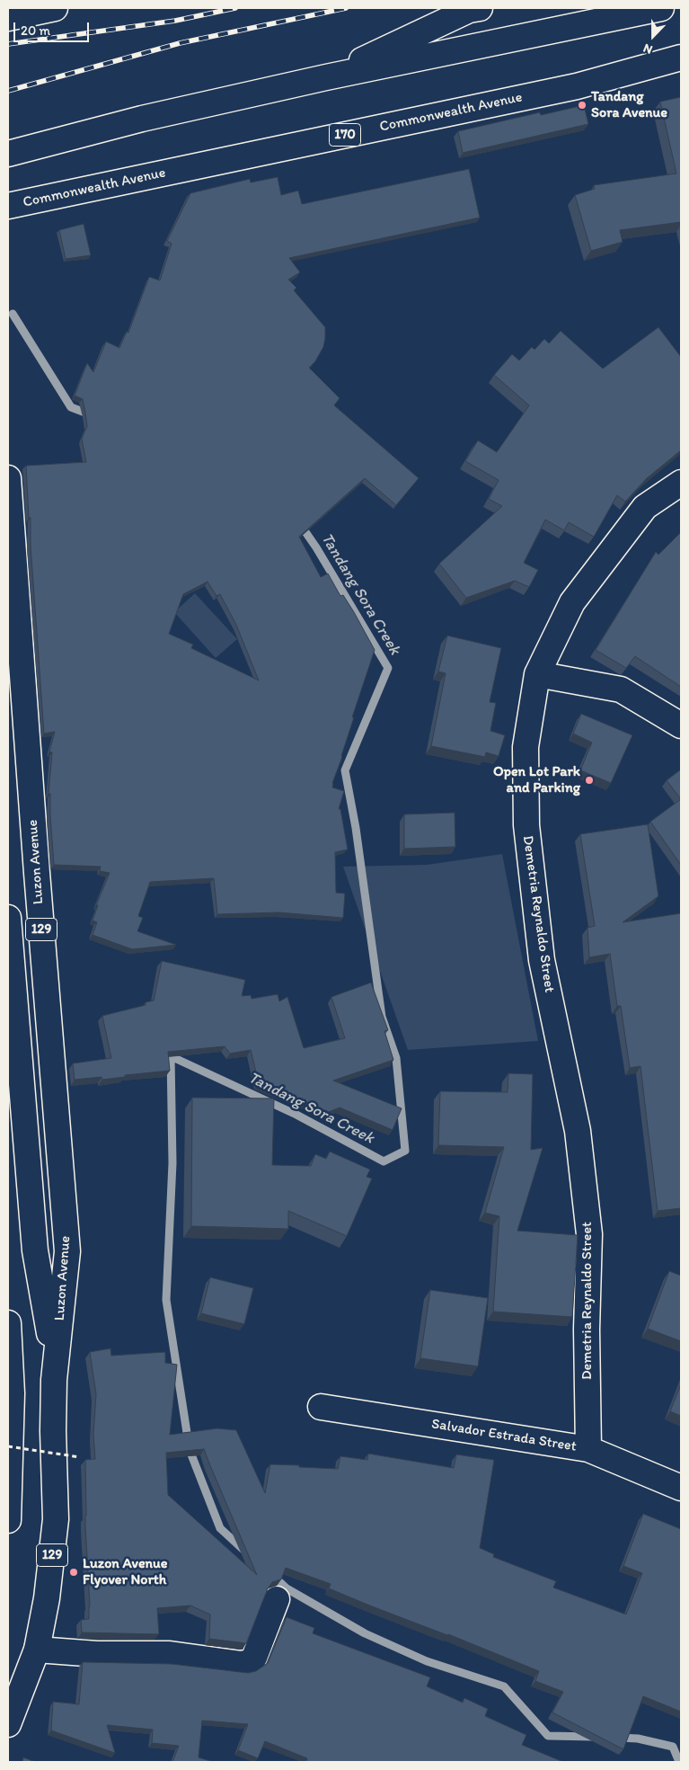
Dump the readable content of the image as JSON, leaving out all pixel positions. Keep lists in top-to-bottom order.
{
  "streets": {
    "main road": [
      "Commonwealth Avenue",
      "170",
      "Luzon Avenue",
      "Demetria Reynaldo Street",
      "129",
      "Salvador Estrada Street"
    ]
  },
  "crossings": [
    ["Demetria Reynaldo Street", "Salvador Estrada Street"]
  ],
  "water": ["Tandang Sora Creek"],
  "places": ["Tandang Sora Avenue", "Open Lot Park and Parking", "Luzon Avenue Flyover North"],
  "scale_bar": "20 m",
  "north": "bottom"
}
